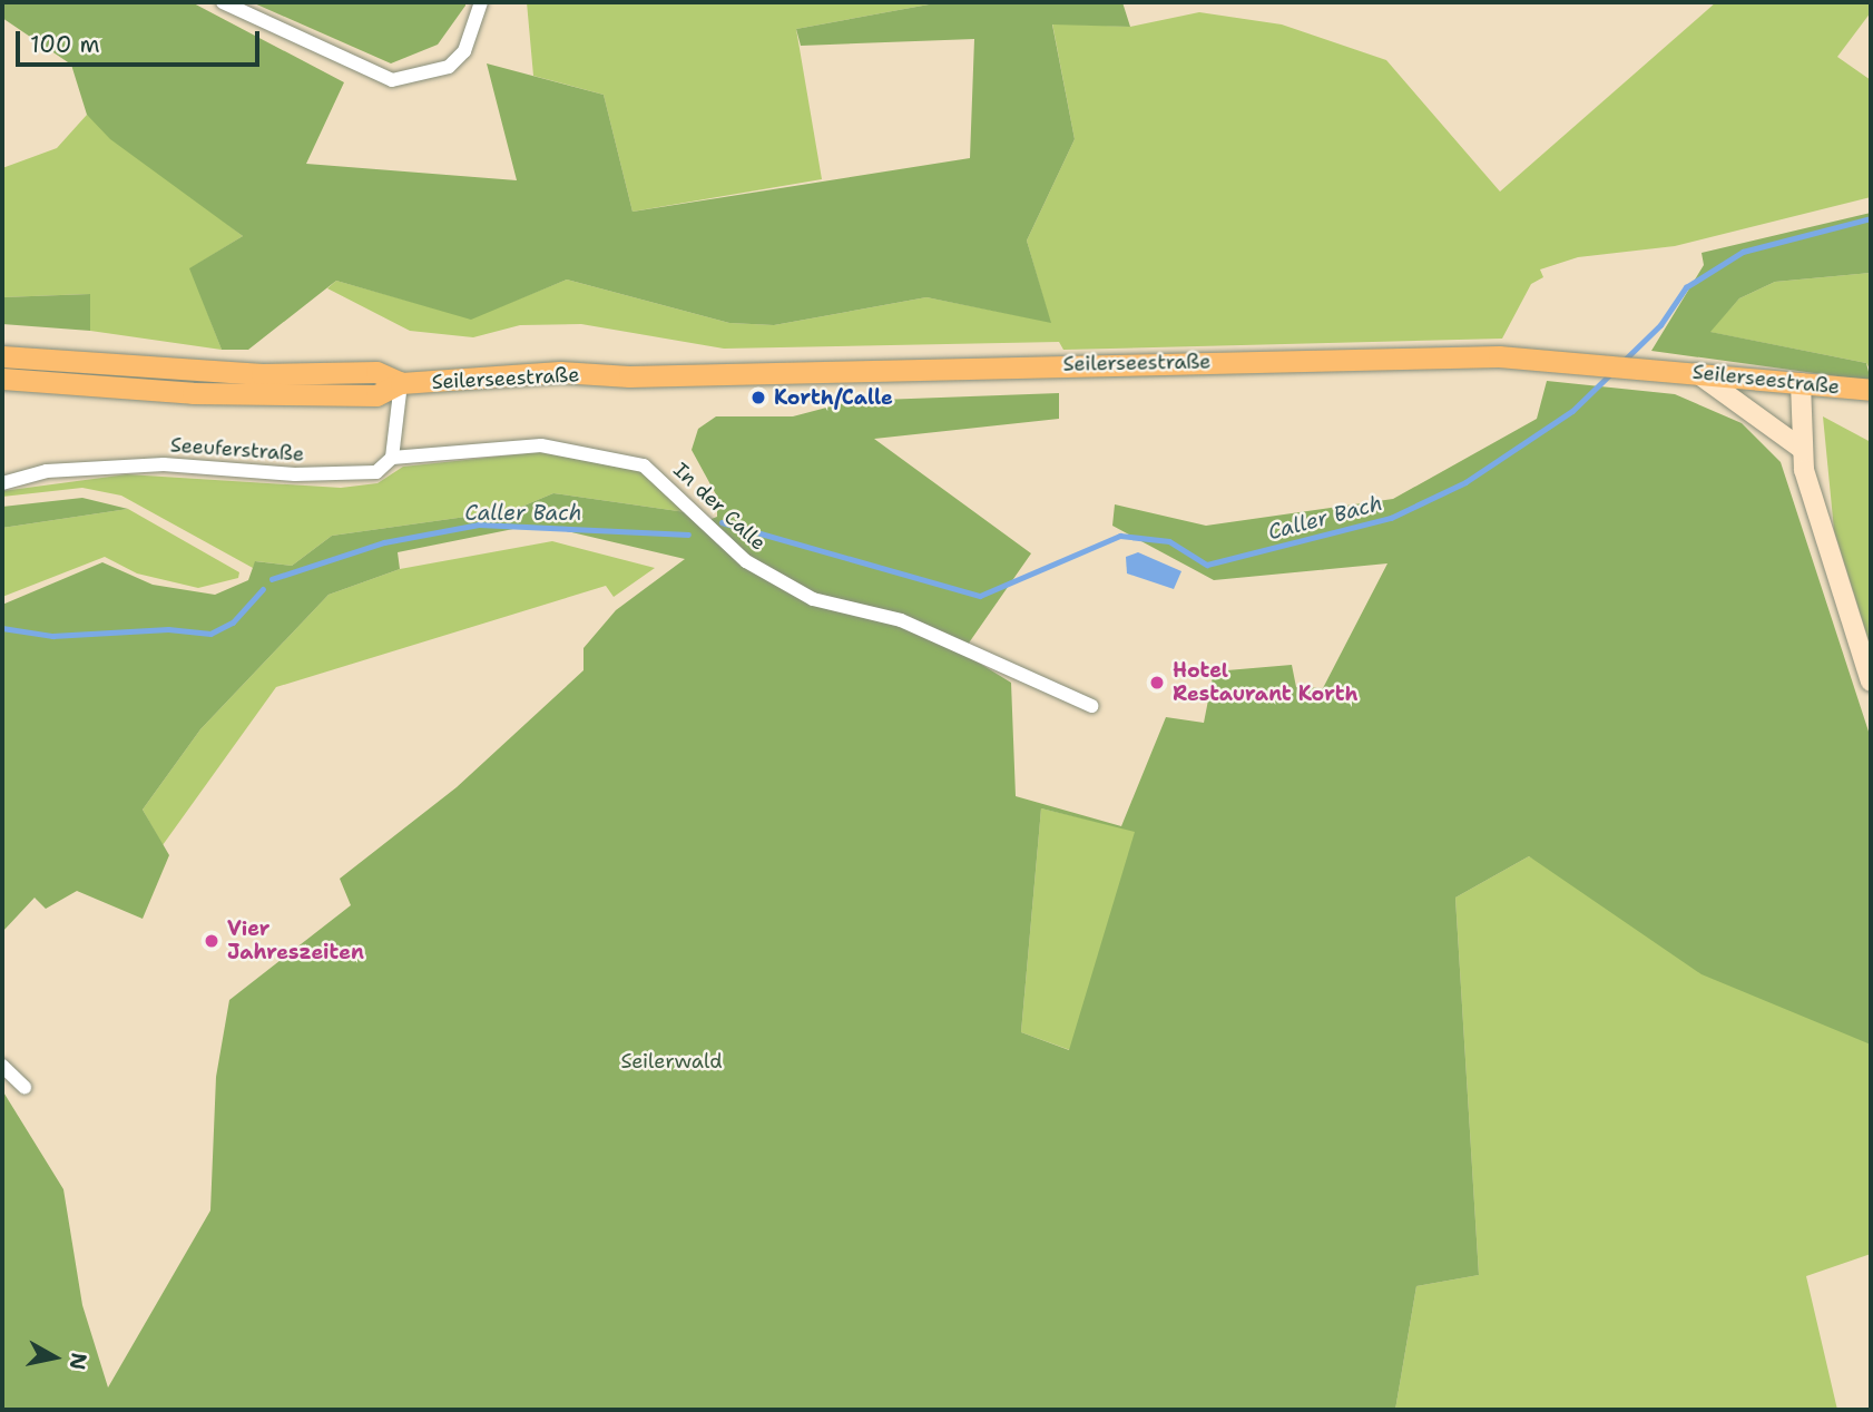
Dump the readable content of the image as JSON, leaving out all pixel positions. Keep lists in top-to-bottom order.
{
  "streets": {
    "main road": ["Seilerseestraße"],
    "street": ["Seeuferstraße", "In der Calle"]
  },
  "crossings": [
    ["Seeuferstraße", "In der Calle"]
  ],
  "water": ["Caller Bach"],
  "parks": ["Seilerwald"],
  "places": ["Korth/Calle", "Hotel Restaurant Korth", "Vier Jahreszeiten"],
  "scale_bar": "100 m",
  "north": "right"
}
